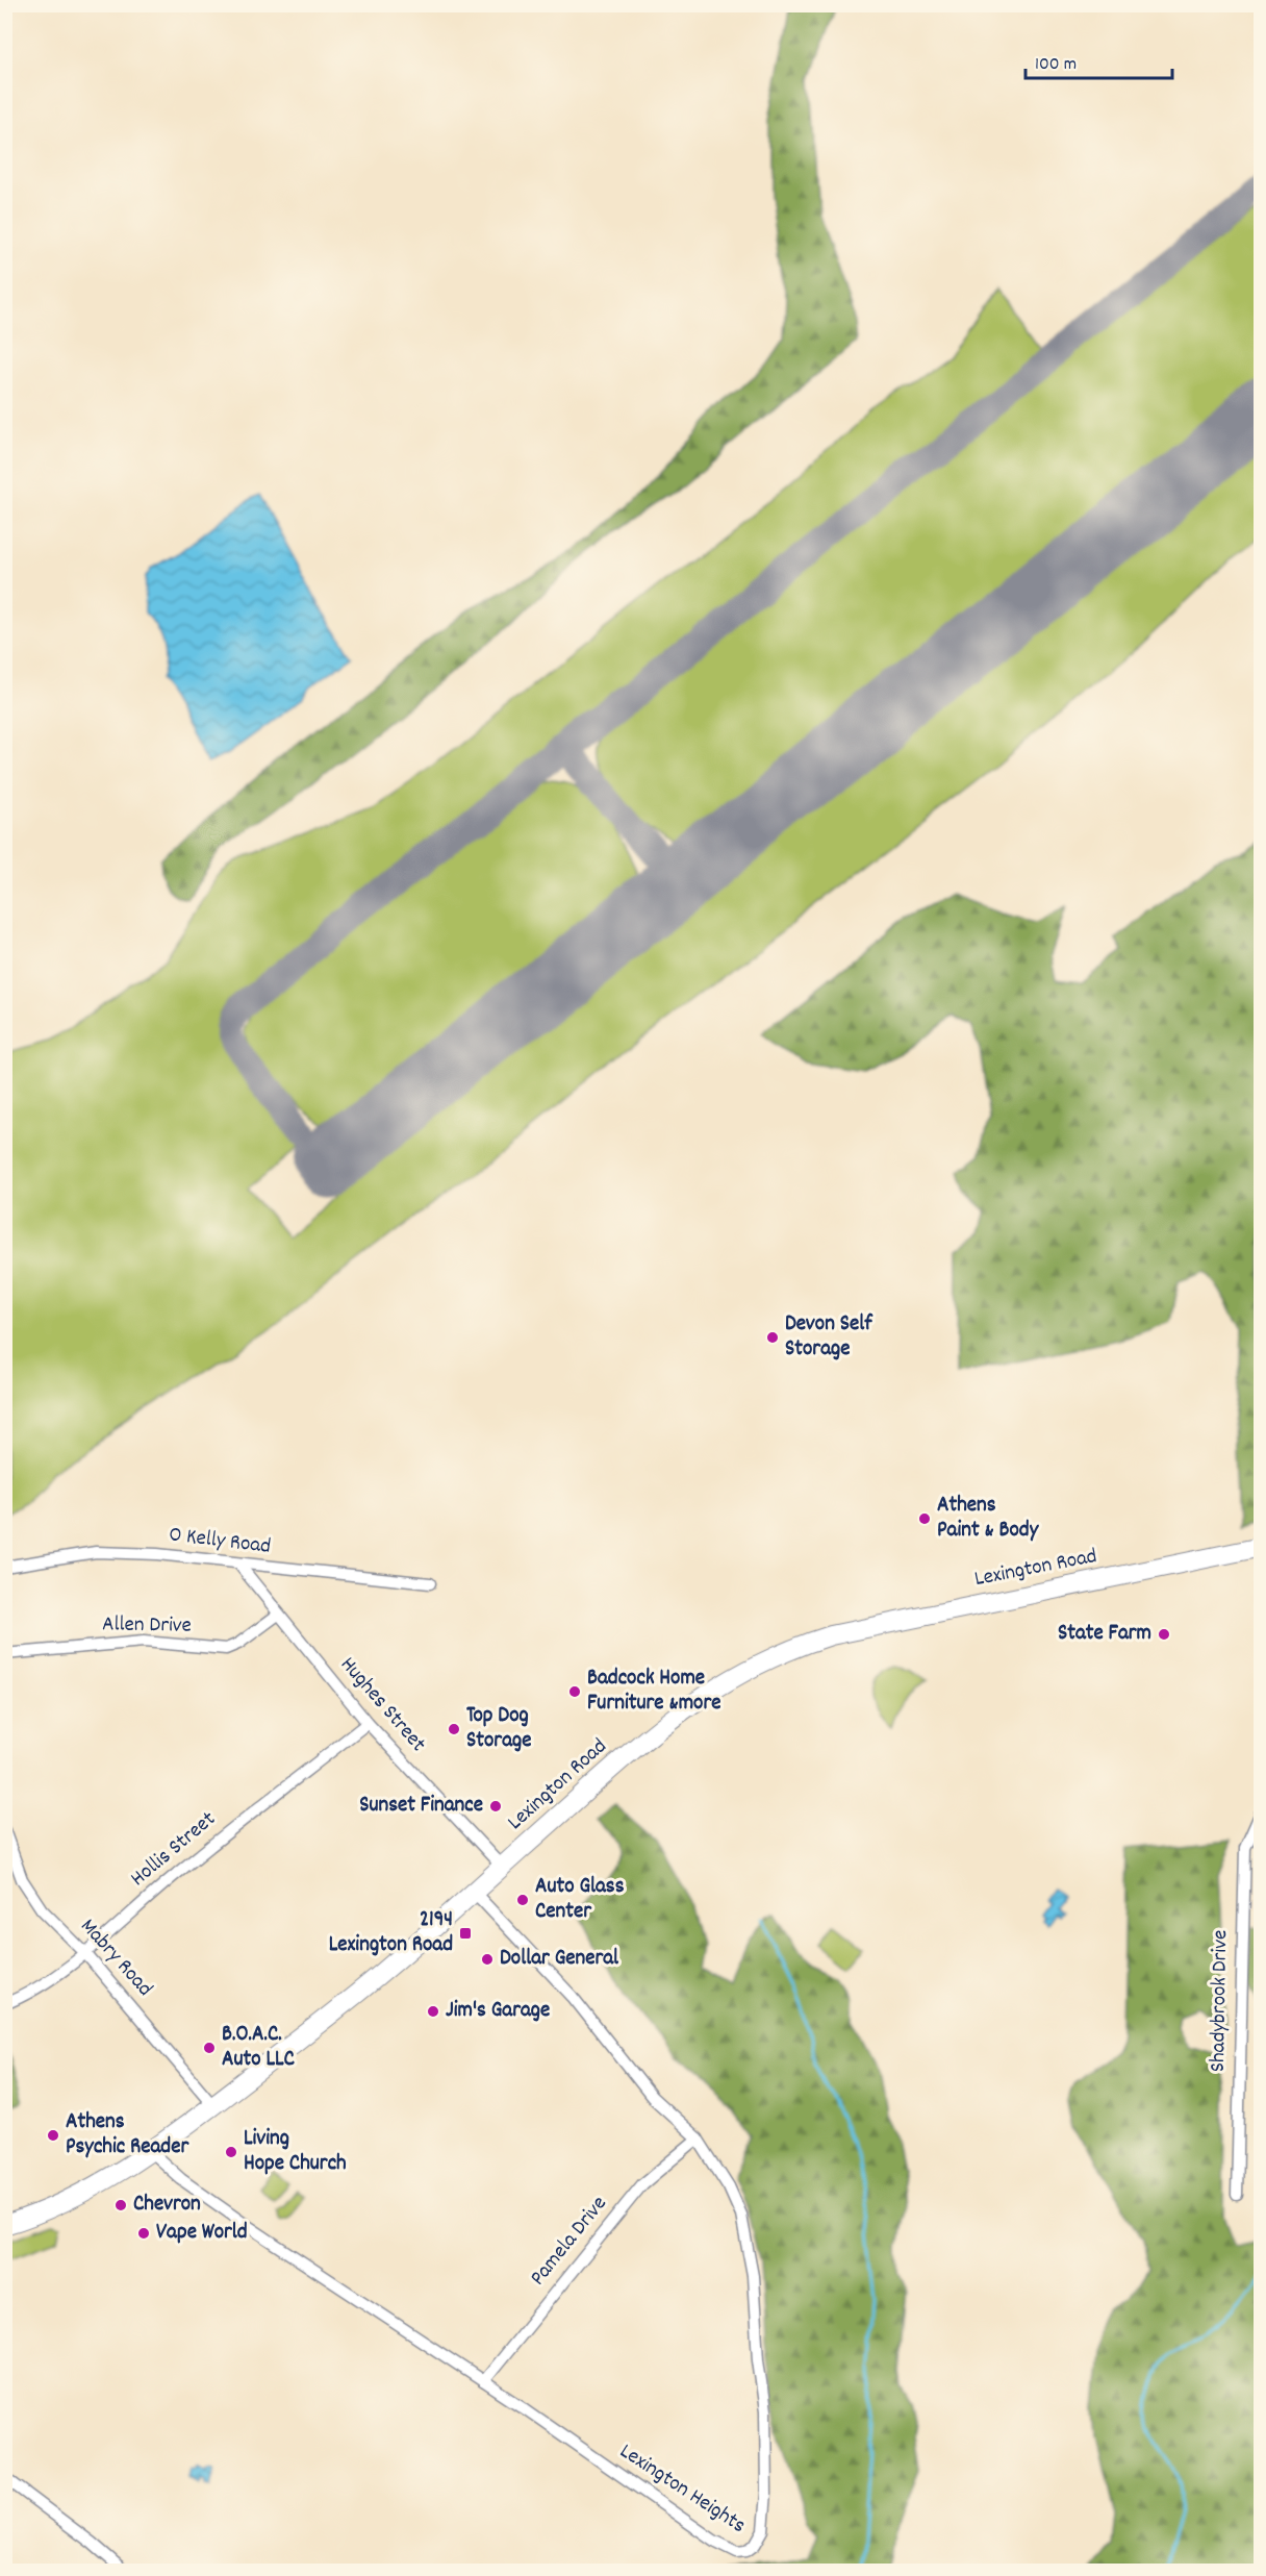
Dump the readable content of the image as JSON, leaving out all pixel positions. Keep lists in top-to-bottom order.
{
  "streets": {
    "highway": ["Lexington Road"],
    "street": [
      "O Kelly Road",
      "Allen Drive",
      "Hughes Street",
      "Hollis Street",
      "Mabry Road",
      "Shadybrook Drive",
      "Pamela Drive",
      "Lexington Heights"
    ]
  },
  "crossings": [
    ["O Kelly Road", "Hughes Street"],
    ["Lexington Road", "Hughes Street"],
    ["Lexington Road", "Mabry Road"],
    ["Lexington Road", "Lexington Heights"],
    ["Allen Drive", "Hughes Street"],
    ["Hughes Street", "Hollis Street"],
    ["Hollis Street", "Mabry Road"],
    ["Pamela Drive", "Lexington Heights"]
  ],
  "places": {
    "other": [
      "Devon Self Storage",
      "Athens Paint & Body",
      "State Farm",
      "Badcock Home Furniture &more",
      "Top Dog Storage",
      "Sunset Finance",
      "Auto Glass Center",
      "Dollar General",
      "Jim's Garage",
      "B.O.A.C. Auto LLC",
      "Athens Psychic Reader",
      "Living Hope Church",
      "Chevron",
      "Vape World"
    ],
    "transit": ["2194 Lexington Road"]
  },
  "scale_bar": "100 m"
}
